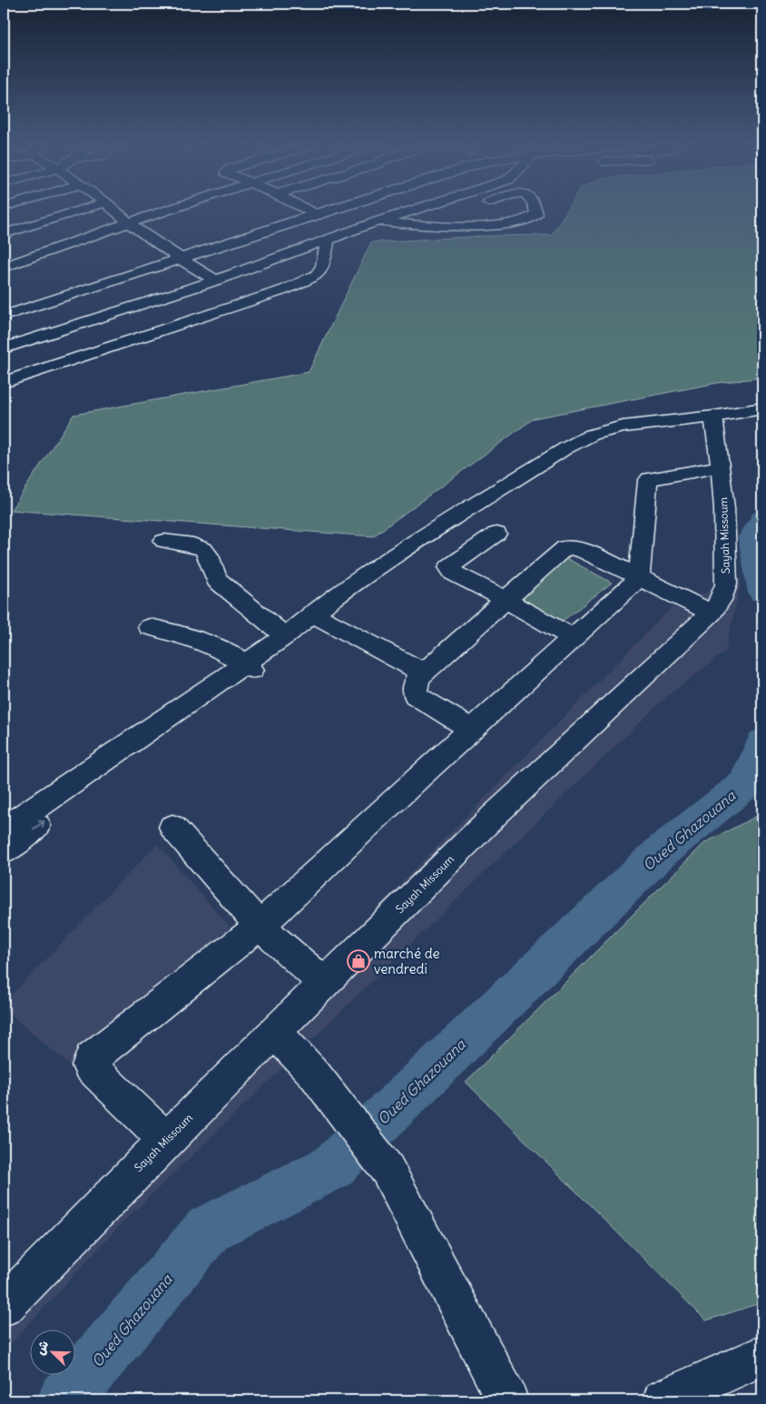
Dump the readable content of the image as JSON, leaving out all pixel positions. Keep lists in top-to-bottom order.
{
  "streets": {
    "street": ["Sayah Missoum"]
  },
  "water": ["Oued Ghazouana"],
  "places": {
    "shop": ["marché de vendredi"]
  },
  "north": "top left"
}
